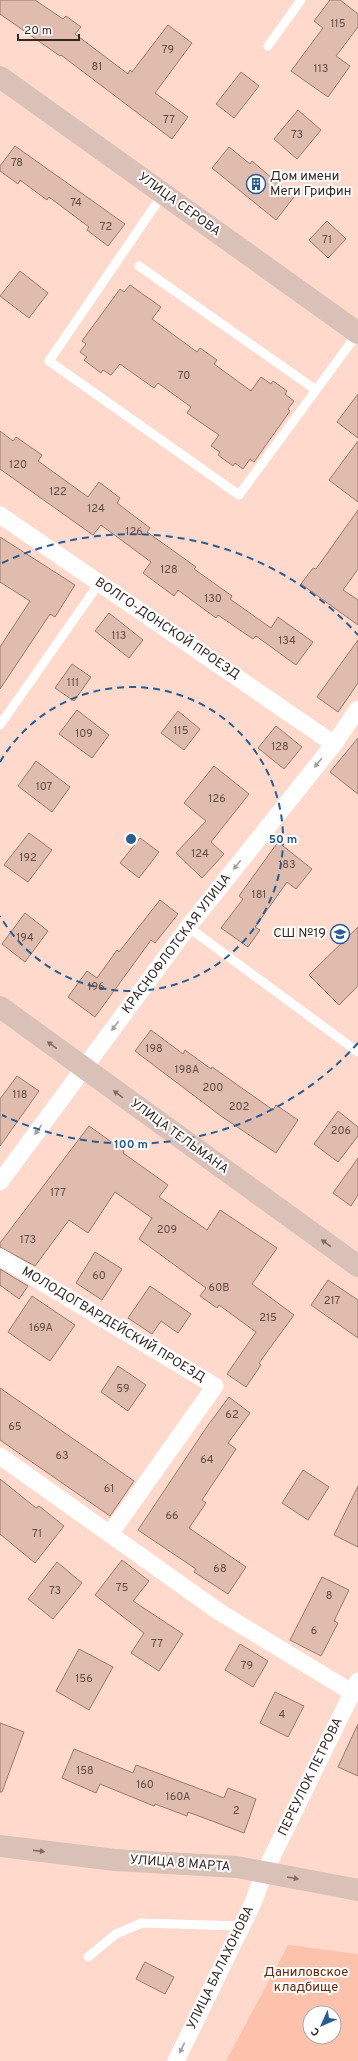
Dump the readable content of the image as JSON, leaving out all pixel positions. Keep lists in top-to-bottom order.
{
  "streets": {
    "street": [
      "УЛИЦА СЕРОВА",
      "ВОЛГО-ДОНСКОЙ ПРОЕЗД",
      "КРАСНОФЛОТСКАЯ УЛИЦА",
      "УЛИЦА ТЕЛЬМАНА",
      "МОЛОДОГВАРДЕЙСКИЙ ПРОЕЗД",
      "ПЕРЕУЛОК ПЕТРОВА",
      "УЛИЦА 8 МАРТА",
      "УЛИЦА БАЛАХОНОВА"
    ]
  },
  "crossings": [
    ["ВОЛГО-ДОНСКОЙ ПРОЕЗД", "КРАСНОФЛОТСКАЯ УЛИЦА"],
    ["КРАСНОФЛОТСКАЯ УЛИЦА", "УЛИЦА ТЕЛЬМАНА"],
    ["ПЕРЕУЛОК ПЕТРОВА", "УЛИЦА 8 МАРТА"],
    ["ПЕРЕУЛОК ПЕТРОВА", "УЛИЦА БАЛАХОНОВА"],
    ["УЛИЦА 8 МАРТА", "УЛИЦА БАЛАХОНОВА"]
  ],
  "one_way": [
    "КРАСНОФЛОТСКАЯ УЛИЦА",
    "УЛИЦА ТЕЛЬМАНА",
    "УЛИЦА 8 МАРТА",
    "УЛИЦА БАЛАХОНОВА"
  ],
  "parks": ["Даниловское кладбище"],
  "places": {
    "building": ["Дом имени Меги Грифин"],
    "school or university": ["СШ №19"]
  },
  "house_numbers": [
    "115",
    "79",
    "81",
    "113",
    "77",
    "73",
    "78",
    "74",
    "72",
    "71",
    "70",
    "120",
    "122",
    "124",
    "126",
    "128",
    "130",
    "113",
    "134",
    "111",
    "115",
    "109",
    "128",
    "107",
    "126",
    "124",
    "192",
    "183",
    "181",
    "194",
    "196",
    "198",
    "198А",
    "200",
    "118",
    "202",
    "206",
    "177",
    "209",
    "173",
    "60",
    "60В",
    "217",
    "215",
    "169А",
    "59",
    "62",
    "65",
    "63",
    "64",
    "61",
    "66",
    "71",
    "68",
    "75",
    "73",
    "8",
    "6",
    "77",
    "79",
    "156",
    "4",
    "158",
    "160",
    "160А",
    "2"
  ],
  "scale_bar": "20 m",
  "north": "bottom left",
  "rings": ["50 m", "100 m"]
}
